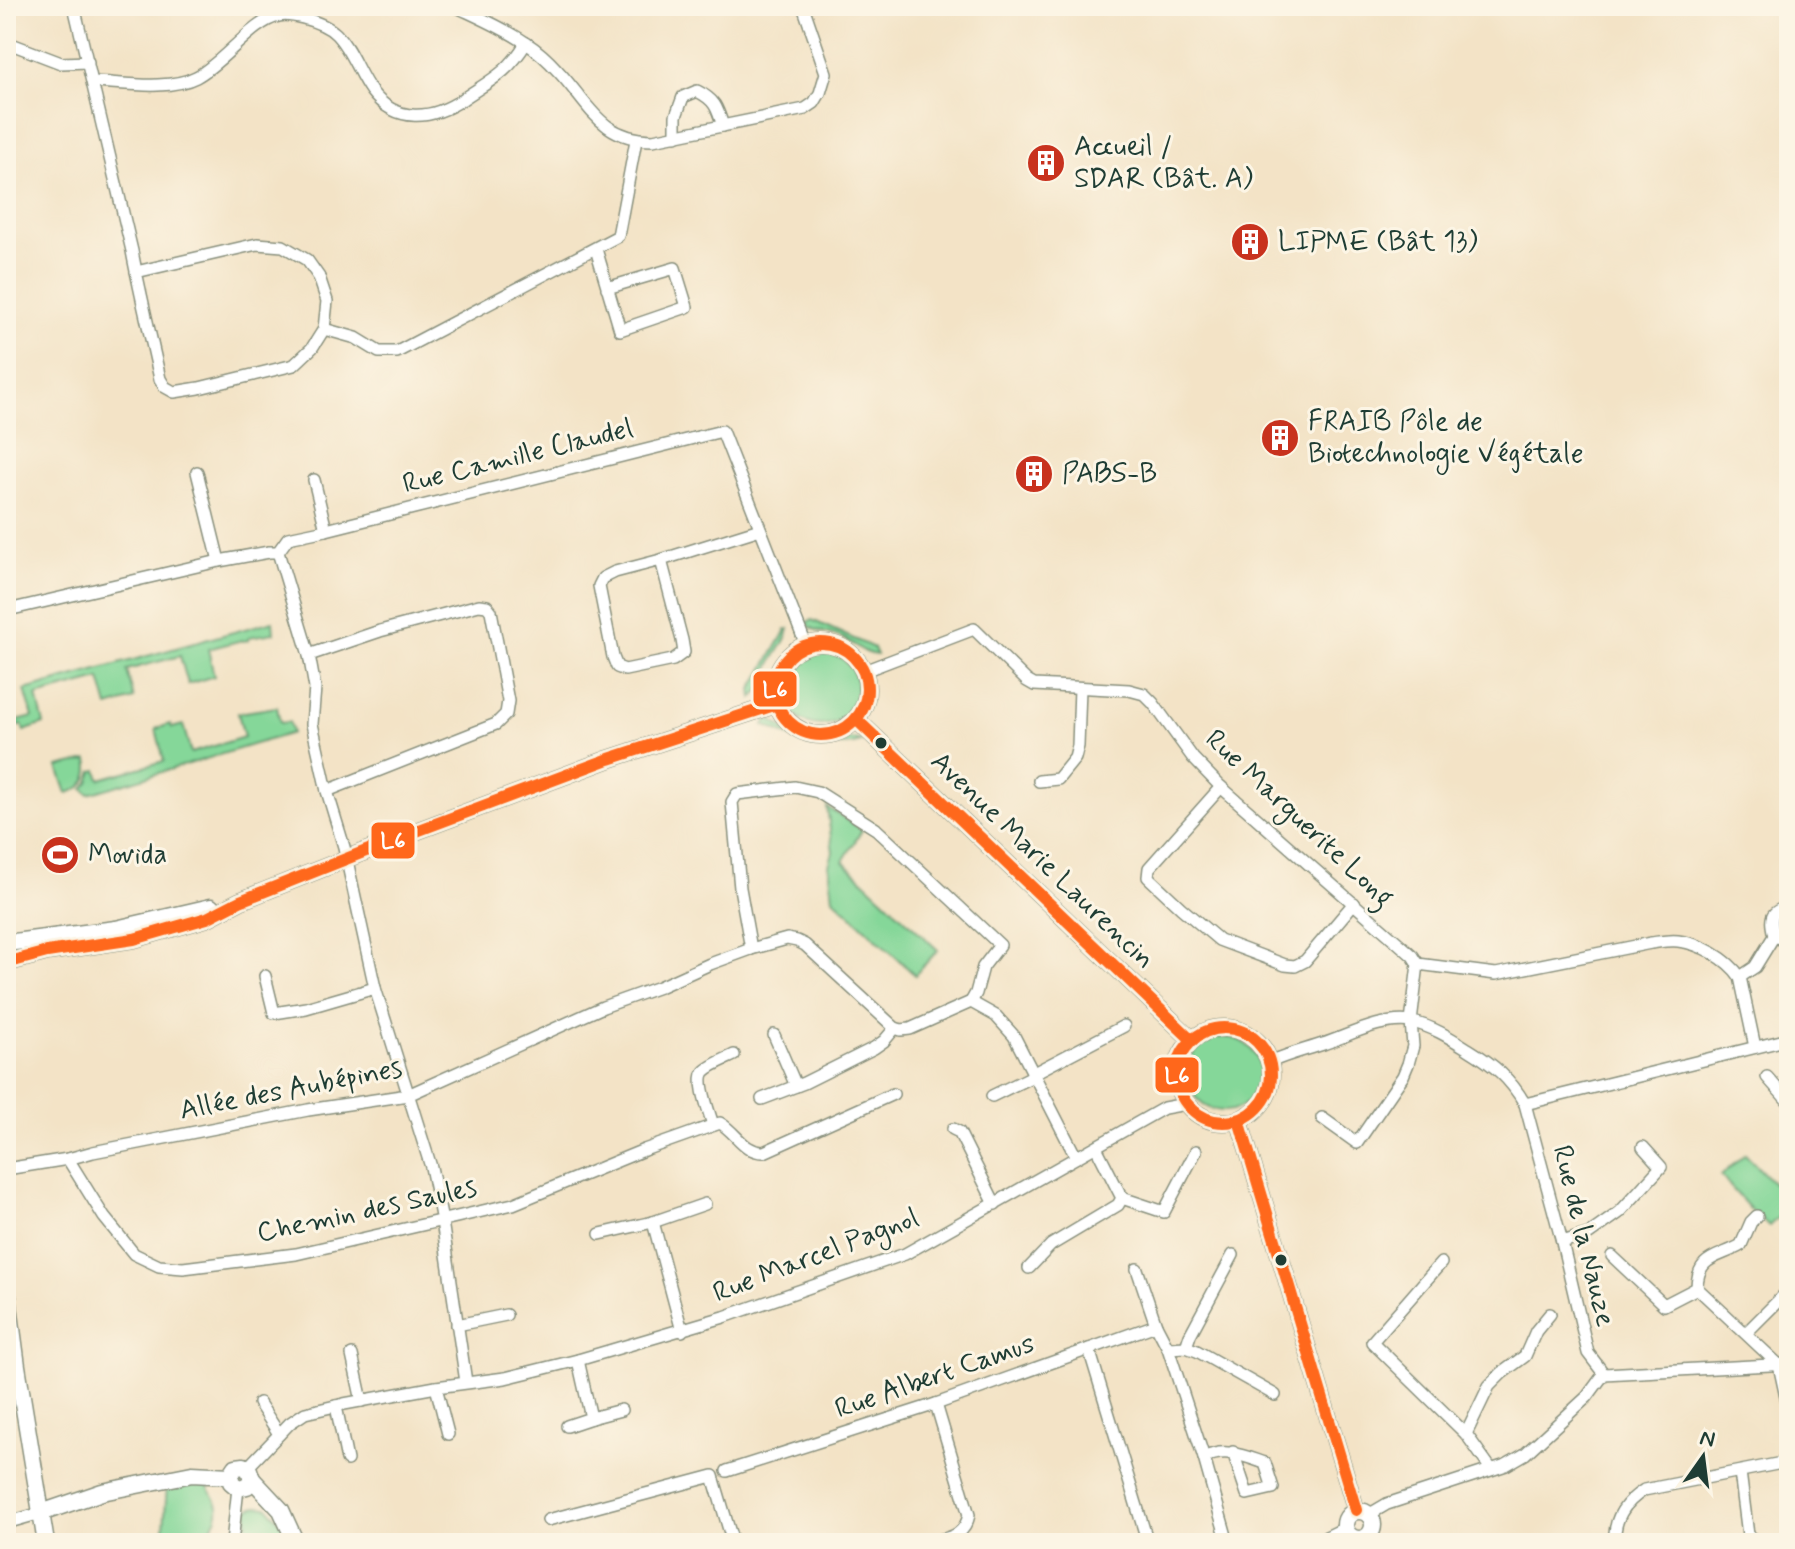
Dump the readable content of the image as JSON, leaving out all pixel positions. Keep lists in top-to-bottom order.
{
  "streets": {
    "street": [
      "Rue Camille Claudel",
      "Rue Marguerite Long",
      "Avenue Marie Laurencin",
      "Allée des Aubépines",
      "Chemin des Saules",
      "Rue de la Nauze",
      "Rue Marcel Pagnol",
      "Rue Albert Camus"
    ]
  },
  "crossings": [
    ["Rue Marguerite Long", "Avenue Marie Laurencin"],
    ["Avenue Marie Laurencin", "Rue Marcel Pagnol"],
    ["Allée des Aubépines", "Chemin des Saules"]
  ],
  "places": {
    "building": [
      "Accueil / SDAR (Bât. A)",
      "LIPME (Bât 13)",
      "FRAIB Pôle de Biotechnologie Végétale",
      "PABS-B"
    ],
    "sports": ["Movida"]
  },
  "lines": ["transit line L6"],
  "north": "top"
}
